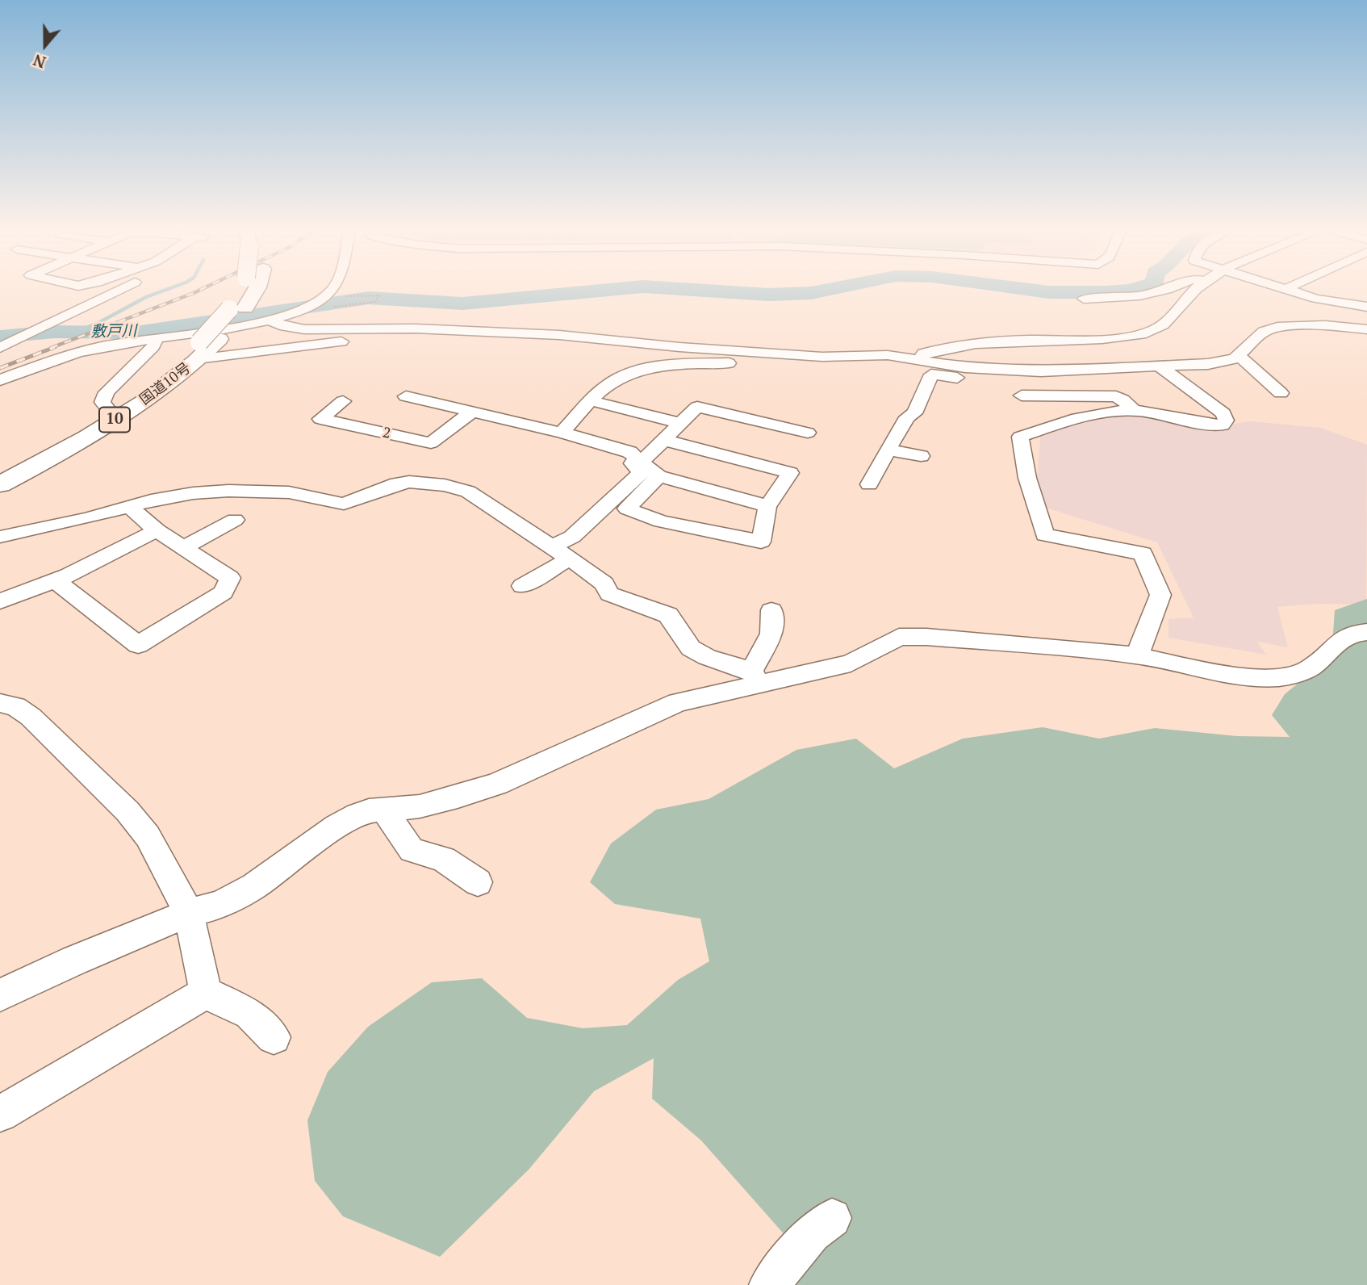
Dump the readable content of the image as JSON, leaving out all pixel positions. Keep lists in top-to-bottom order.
{
  "streets": {
    "highway": ["国道10号", "10"],
    "street": ["2"]
  },
  "water": ["敷戸川"],
  "north": "bottom"
}
